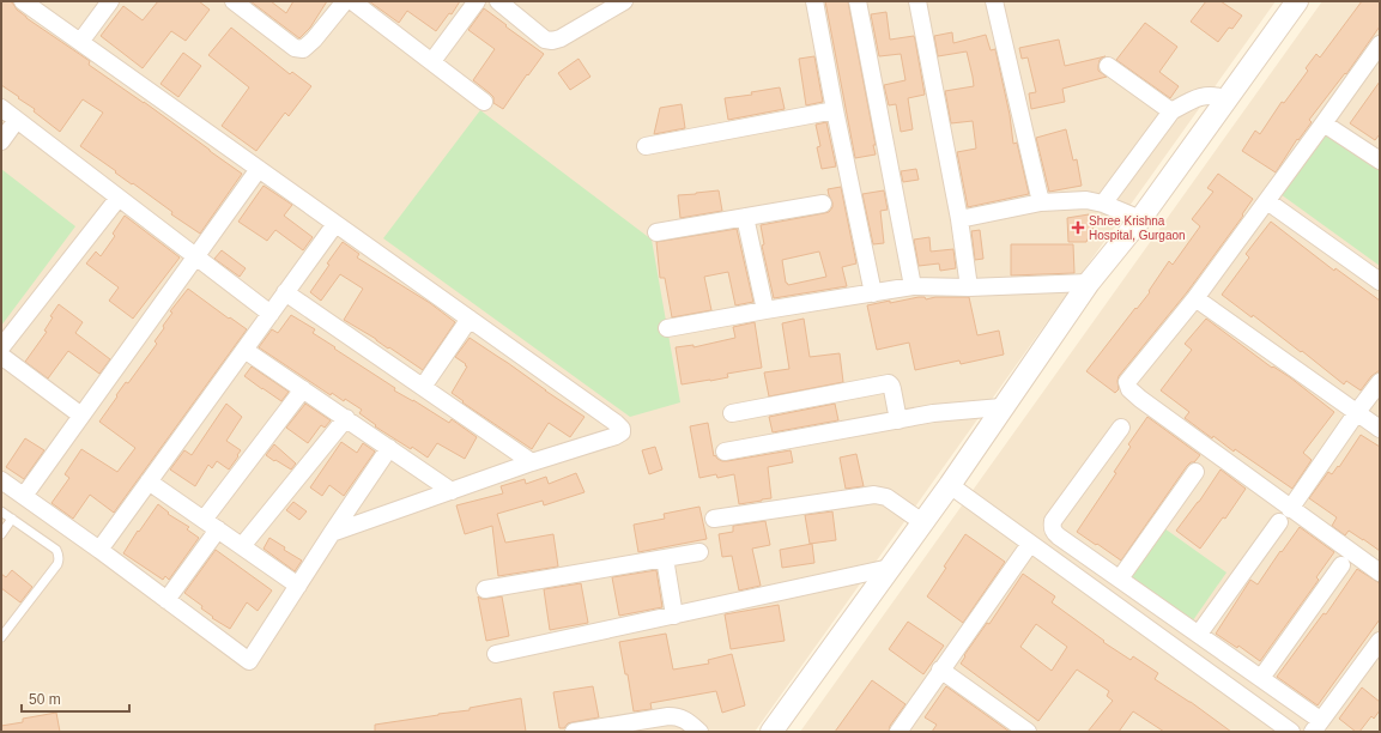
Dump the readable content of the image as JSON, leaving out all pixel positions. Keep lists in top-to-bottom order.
{
  "places": {
    "health": ["Shree Krishna Hospital, Gurgaon"]
  },
  "scale_bar": "50 m"
}
